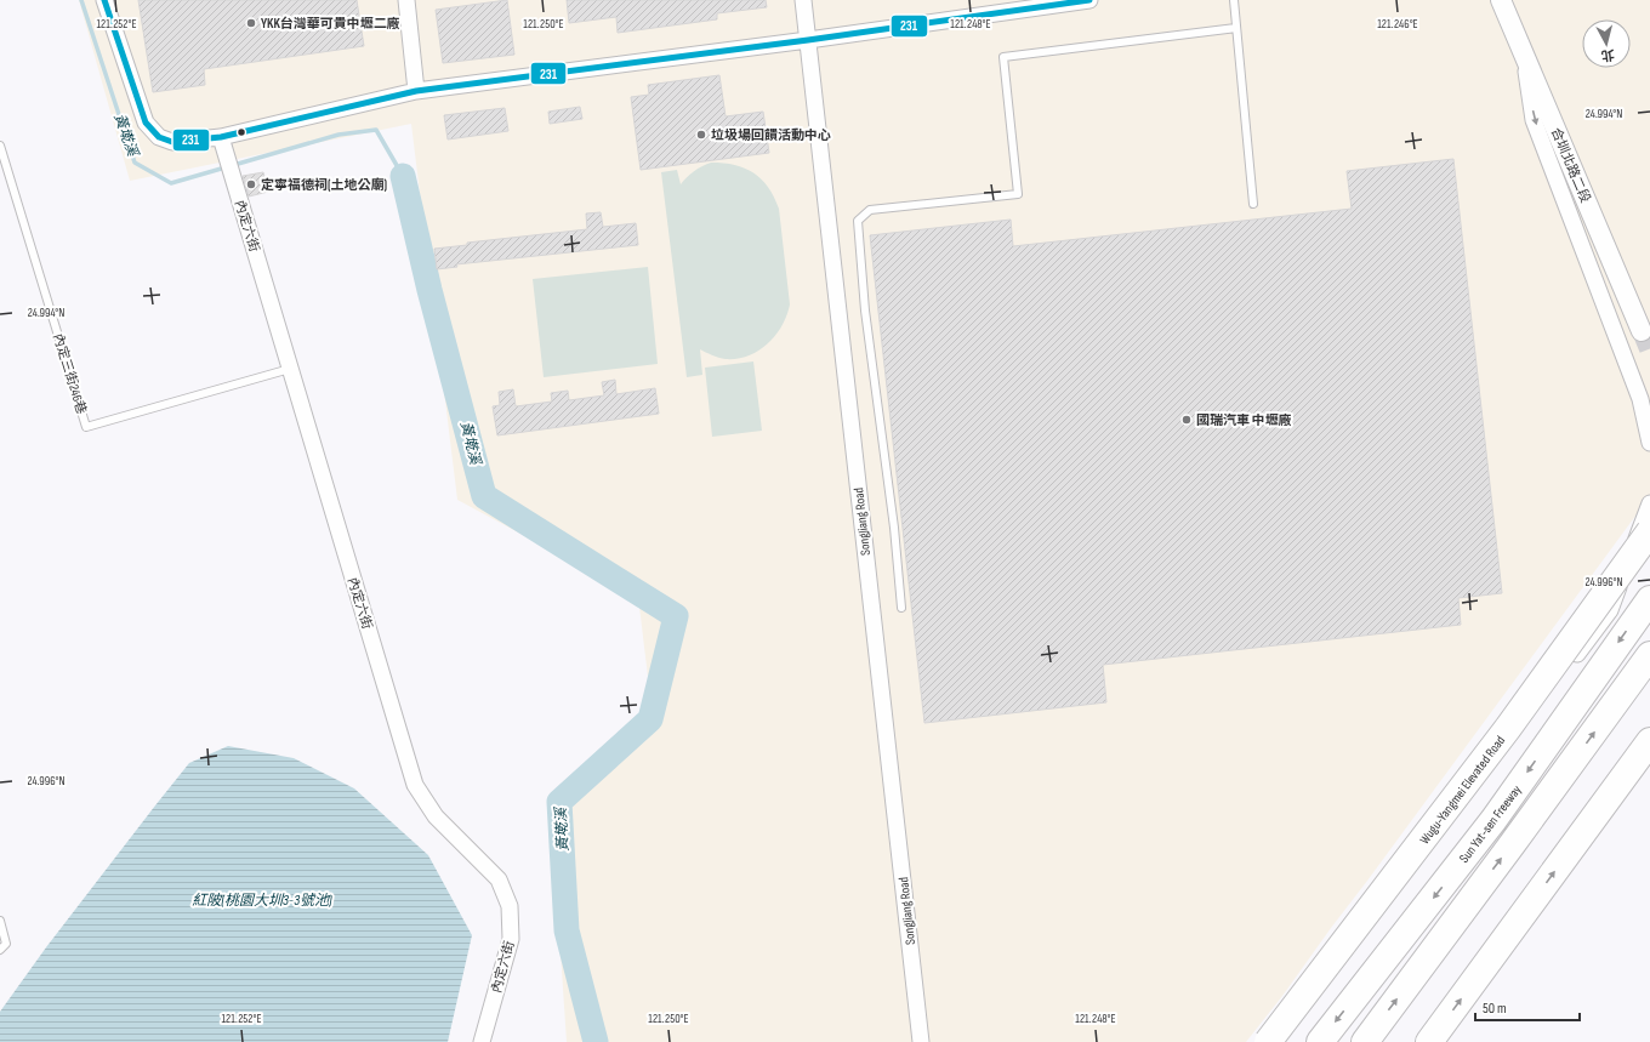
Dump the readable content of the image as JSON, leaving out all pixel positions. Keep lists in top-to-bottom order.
{
  "streets": {
    "highway": ["Wugu-Yangmei Elevated Road", "Sun Yat-sen Freeway"],
    "street": ["合圳北路二段", "內定六街", "SongJiang Road"],
    "lane": ["內定三街246巷"]
  },
  "crossings": [
    ["內定六街", "內定三街246巷"]
  ],
  "water": ["黃墘溪", "紅陂(桃園大圳3-3號池)"],
  "places": [
    "YKK台灣華可貴中壢二廠",
    "垃圾場回饋活動中心",
    "定寧福德祠(土地公廟)",
    "國瑞汽車 中壢廠"
  ],
  "lines": ["transit line 231"],
  "scale_bar": "50 m",
  "north": "bottom",
  "coordinates": [
    "121.252°E",
    "121.250°E",
    "121.248°E",
    "121.246°E",
    "24.994°N",
    "24.996°N"
  ]
}
